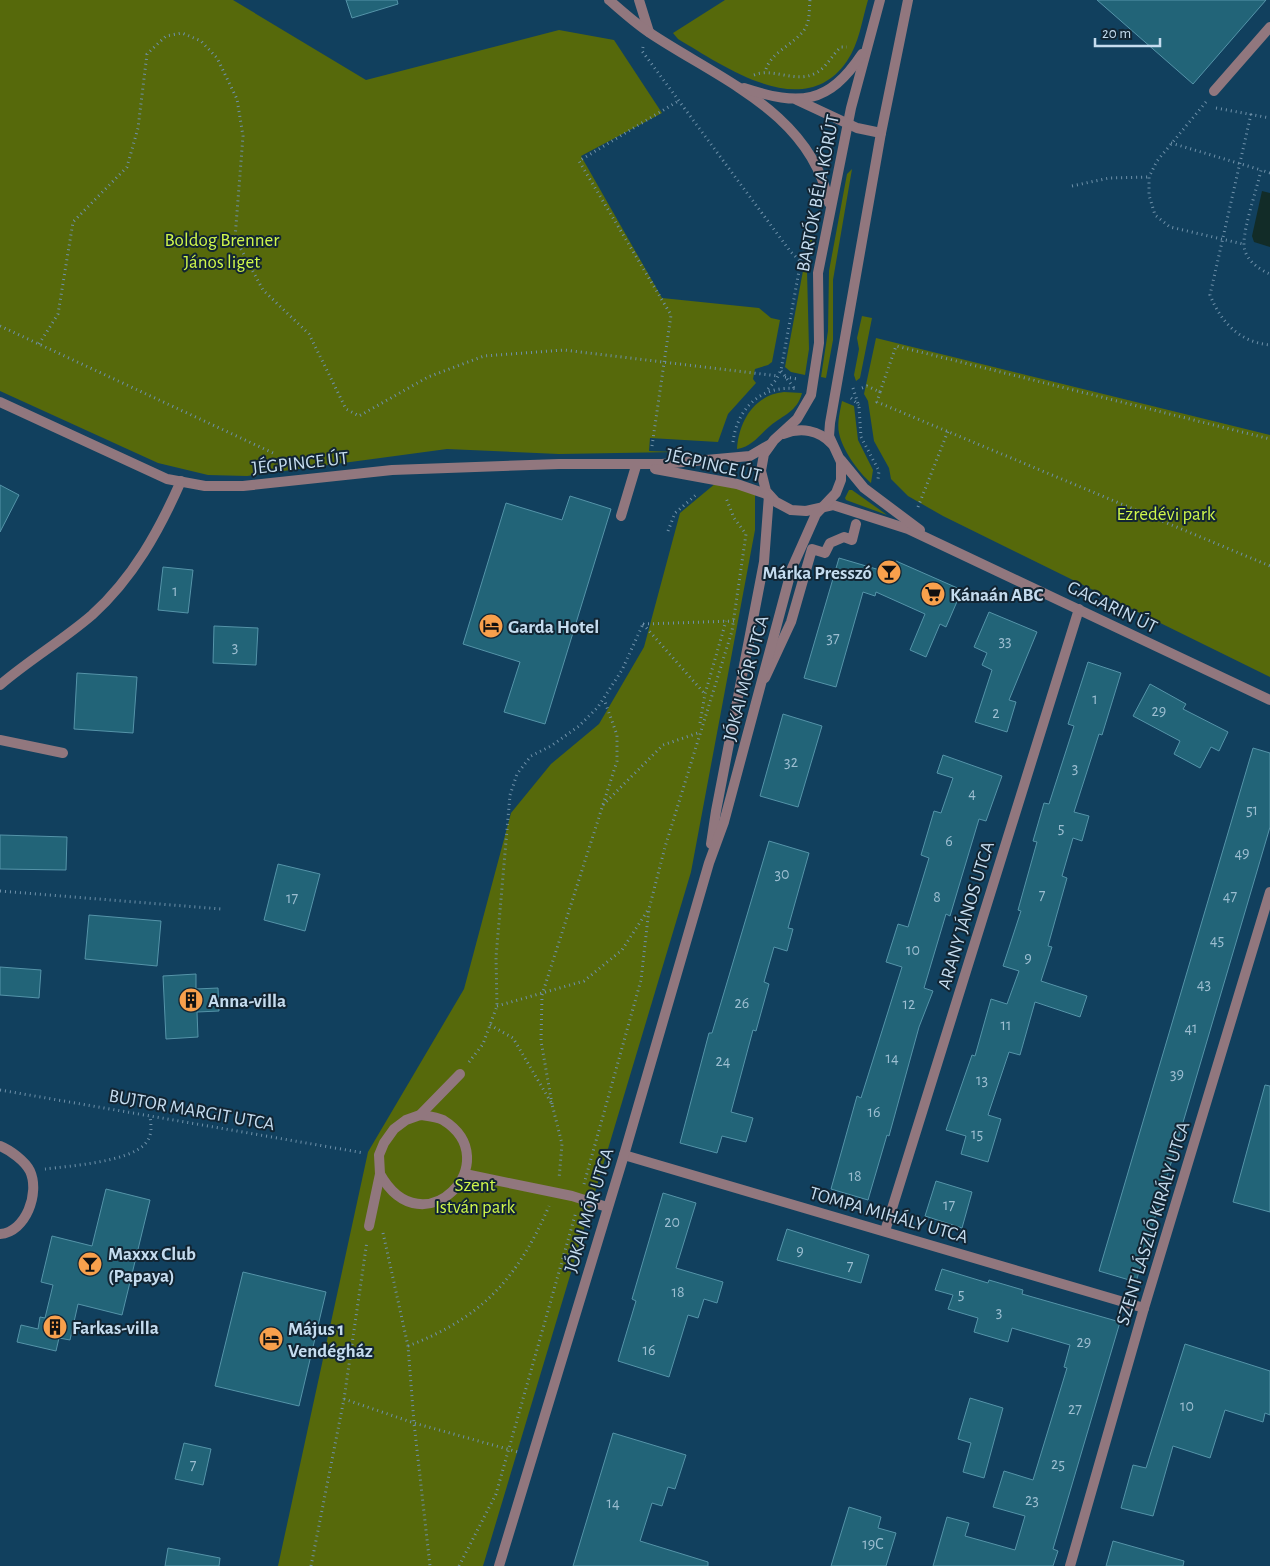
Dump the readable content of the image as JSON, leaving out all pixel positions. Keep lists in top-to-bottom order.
{
  "streets": {
    "street": [
      "BARTÓK BÉLA KÖRÚT",
      "JÉGPINCE ÚT",
      "GAGARIN ÚT",
      "JÓKAI MÓR UTCA",
      "ARANY JÁNOS UTCA",
      "TOMPA MIHÁLY UTCA",
      "SZENT LÁSZLÓ KIRÁLY UTCA"
    ],
    "path": ["BUJTOR MARGIT UTCA"]
  },
  "crossings": [
    ["BARTÓK BÉLA KÖRÚT", "JÉGPINCE ÚT"],
    ["BARTÓK BÉLA KÖRÚT", "GAGARIN ÚT"],
    ["BARTÓK BÉLA KÖRÚT", "JÓKAI MÓR UTCA"],
    ["JÉGPINCE ÚT", "GAGARIN ÚT"],
    ["JÉGPINCE ÚT", "JÓKAI MÓR UTCA"],
    ["GAGARIN ÚT", "JÓKAI MÓR UTCA"],
    ["GAGARIN ÚT", "ARANY JÁNOS UTCA"],
    ["JÓKAI MÓR UTCA", "TOMPA MIHÁLY UTCA"],
    ["ARANY JÁNOS UTCA", "TOMPA MIHÁLY UTCA"],
    ["TOMPA MIHÁLY UTCA", "SZENT LÁSZLÓ KIRÁLY UTCA"]
  ],
  "parks": ["Boldog Brenner János liget", "Ezredévi park", "Szent István park"],
  "places": {
    "bar": ["Márka Presszó", "Maxxx Club (Papaya)"],
    "supermarket": ["Kánaán ABC"],
    "hotel": ["Garda Hotel", "Május 1 Vendégház"],
    "building": ["Anna-villa", "Farkas-villa"]
  },
  "house_numbers": [
    "1",
    "37",
    "33",
    "3",
    "1",
    "29",
    "2",
    "32",
    "3",
    "4",
    "51",
    "5",
    "6",
    "49",
    "30",
    "7",
    "47",
    "8",
    "17",
    "45",
    "10",
    "9",
    "43",
    "26",
    "12",
    "11",
    "41",
    "14",
    "24",
    "39",
    "13",
    "16",
    "15",
    "18",
    "17",
    "20",
    "9",
    "7",
    "18",
    "5",
    "3",
    "29",
    "16",
    "10",
    "27",
    "25",
    "7",
    "23",
    "14",
    "19C"
  ],
  "scale_bar": "20 m"
}
